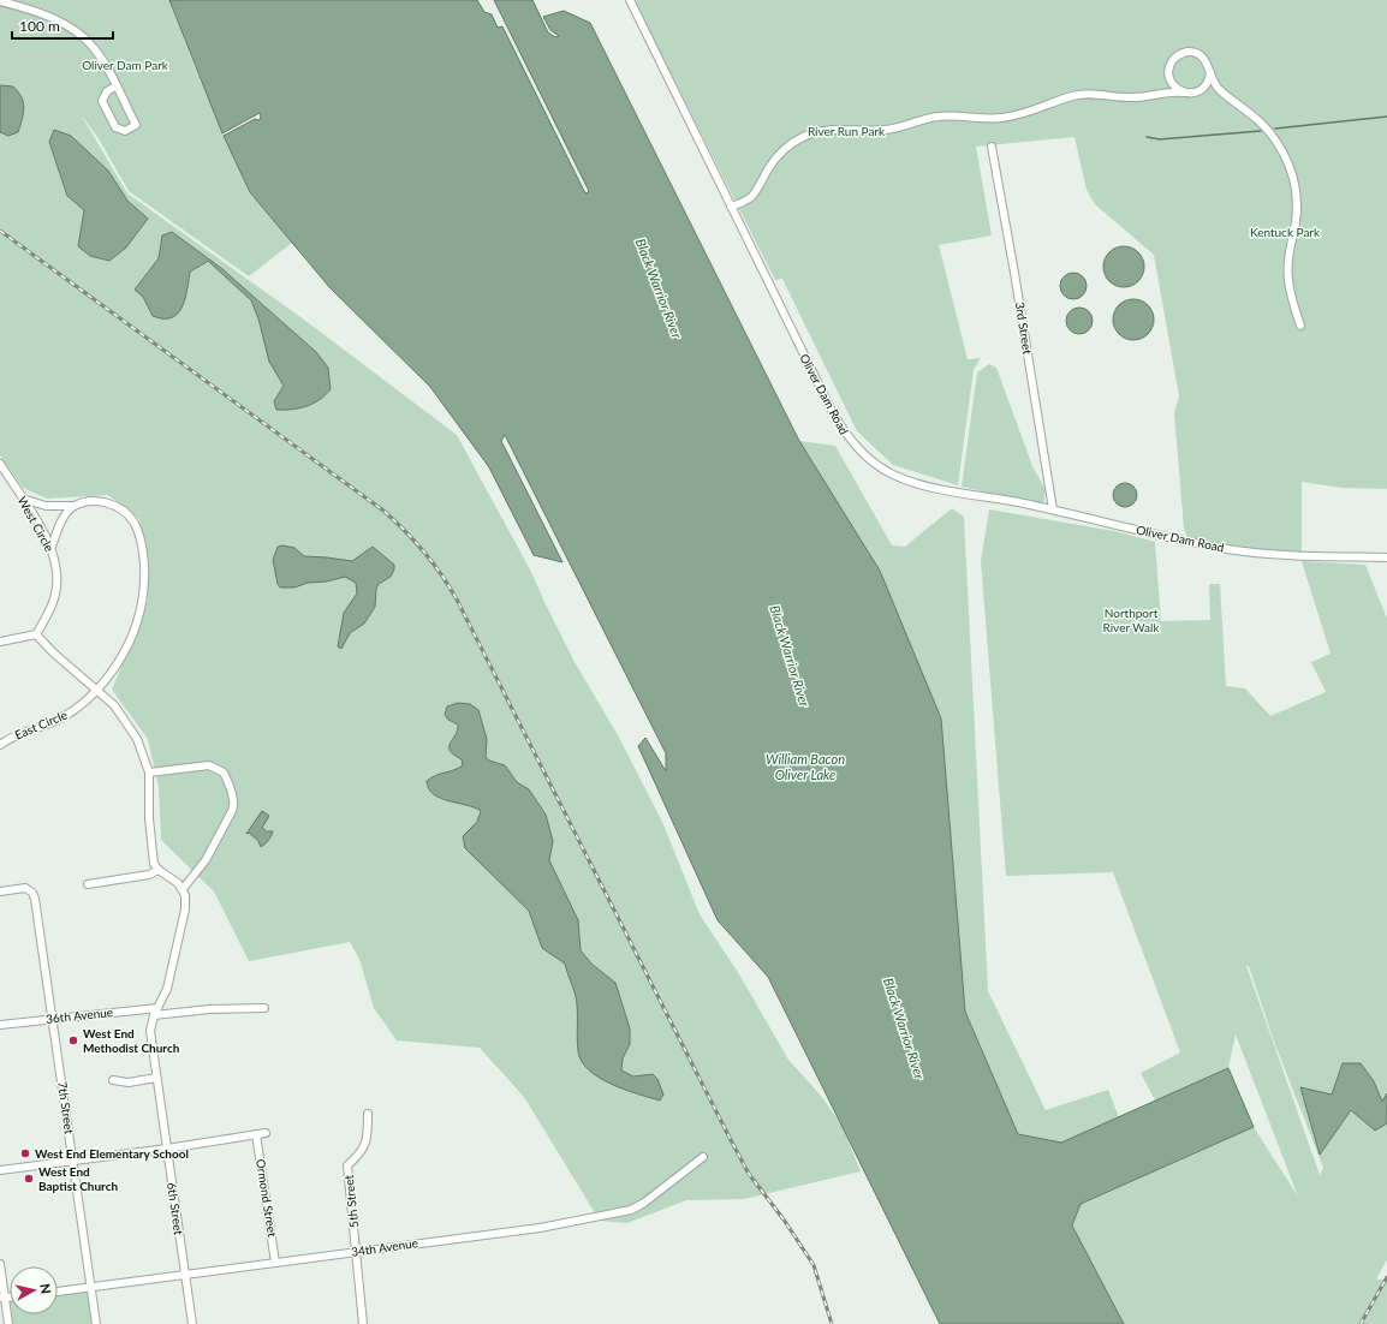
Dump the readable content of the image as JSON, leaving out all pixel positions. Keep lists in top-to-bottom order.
{
  "streets": {
    "street": [
      "3rd Street",
      "Oliver Dam Road",
      "West Circle",
      "East Circle",
      "36th Avenue",
      "7th Street",
      "Ormond Street",
      "5th Street",
      "6th Street",
      "34th Avenue"
    ]
  },
  "crossings": [
    ["3rd Street", "Oliver Dam Road"],
    ["West Circle", "East Circle"],
    ["36th Avenue", "7th Street"],
    ["36th Avenue", "6th Street"],
    ["7th Street", "34th Avenue"],
    ["Ormond Street", "34th Avenue"],
    ["5th Street", "34th Avenue"],
    ["6th Street", "34th Avenue"]
  ],
  "water": ["Black Warrior River", "William Bacon Oliver Lake"],
  "parks": [
    "Oliver Dam Park",
    "River Run Park",
    "Kentuck Park",
    "Northport River Walk"
  ],
  "places": ["West End Methodist Church", "West End Elementary School", "West End Baptist Church"],
  "scale_bar": "100 m",
  "north": "right"
}
